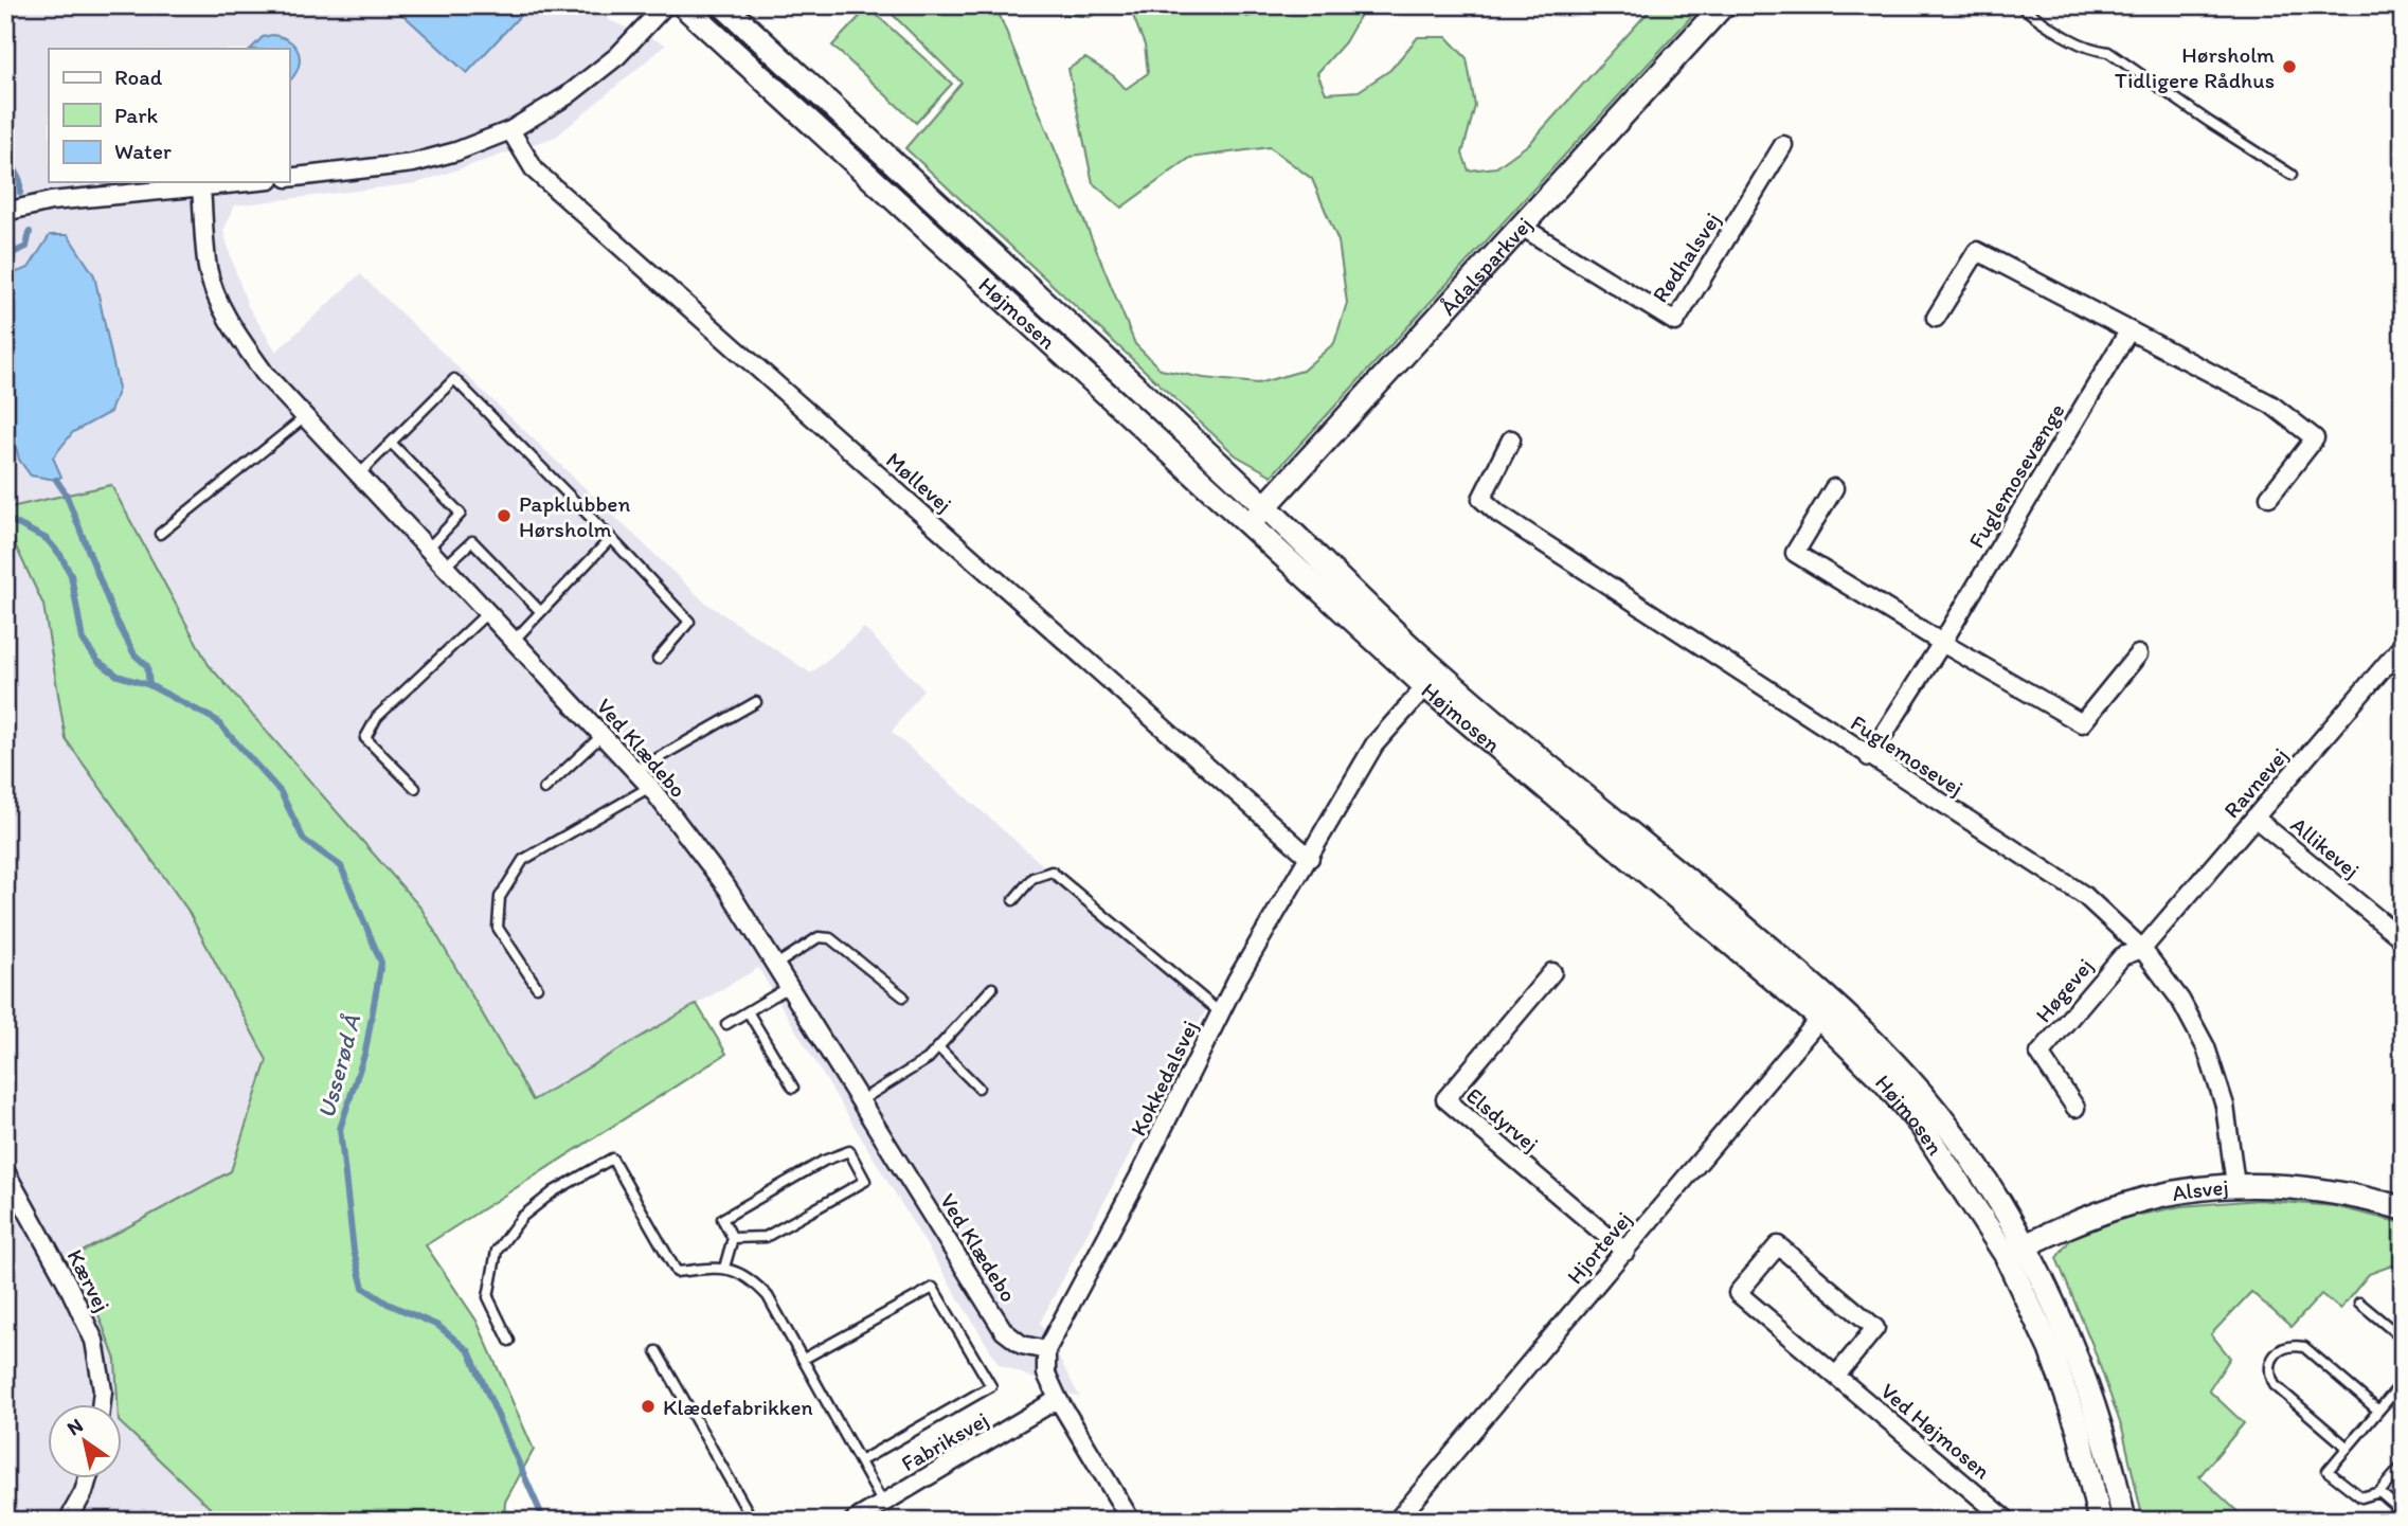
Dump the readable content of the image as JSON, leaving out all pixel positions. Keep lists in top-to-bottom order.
{
  "streets": {
    "street": [
      "Rødhalsvej",
      "Ådalsparkvej",
      "Højmosen",
      "Fuglemosevænge",
      "Møllevej",
      "Ved Klædebo",
      "Fuglemosevej",
      "Ravnevej",
      "Allikevej",
      "Høgevej",
      "Kokkedalsvej",
      "Elsdyrvej",
      "Alsvej",
      "Hjortevej",
      "Kærvej",
      "Ved Højmosen",
      "Fabriksvej"
    ]
  },
  "crossings": [
    ["Rødhalsvej", "Ådalsparkvej"],
    ["Ådalsparkvej", "Højmosen"],
    ["Højmosen", "Kokkedalsvej"],
    ["Højmosen", "Alsvej"],
    ["Højmosen", "Hjortevej"],
    ["Fuglemosevænge", "Fuglemosevej"],
    ["Møllevej", "Kokkedalsvej"],
    ["Ved Klædebo", "Kokkedalsvej"],
    ["Fuglemosevej", "Ravnevej"],
    ["Fuglemosevej", "Høgevej"],
    ["Fuglemosevej", "Alsvej"],
    ["Ravnevej", "Allikevej"],
    ["Ravnevej", "Høgevej"],
    ["Elsdyrvej", "Hjortevej"]
  ],
  "water": ["Usserød Å"],
  "places": ["Hørsholm Tidligere Rådhus", "Papklubben Hørsholm", "Klædefabrikken"],
  "legend": ["Road", "Park", "Water"],
  "north": "top left"
}
